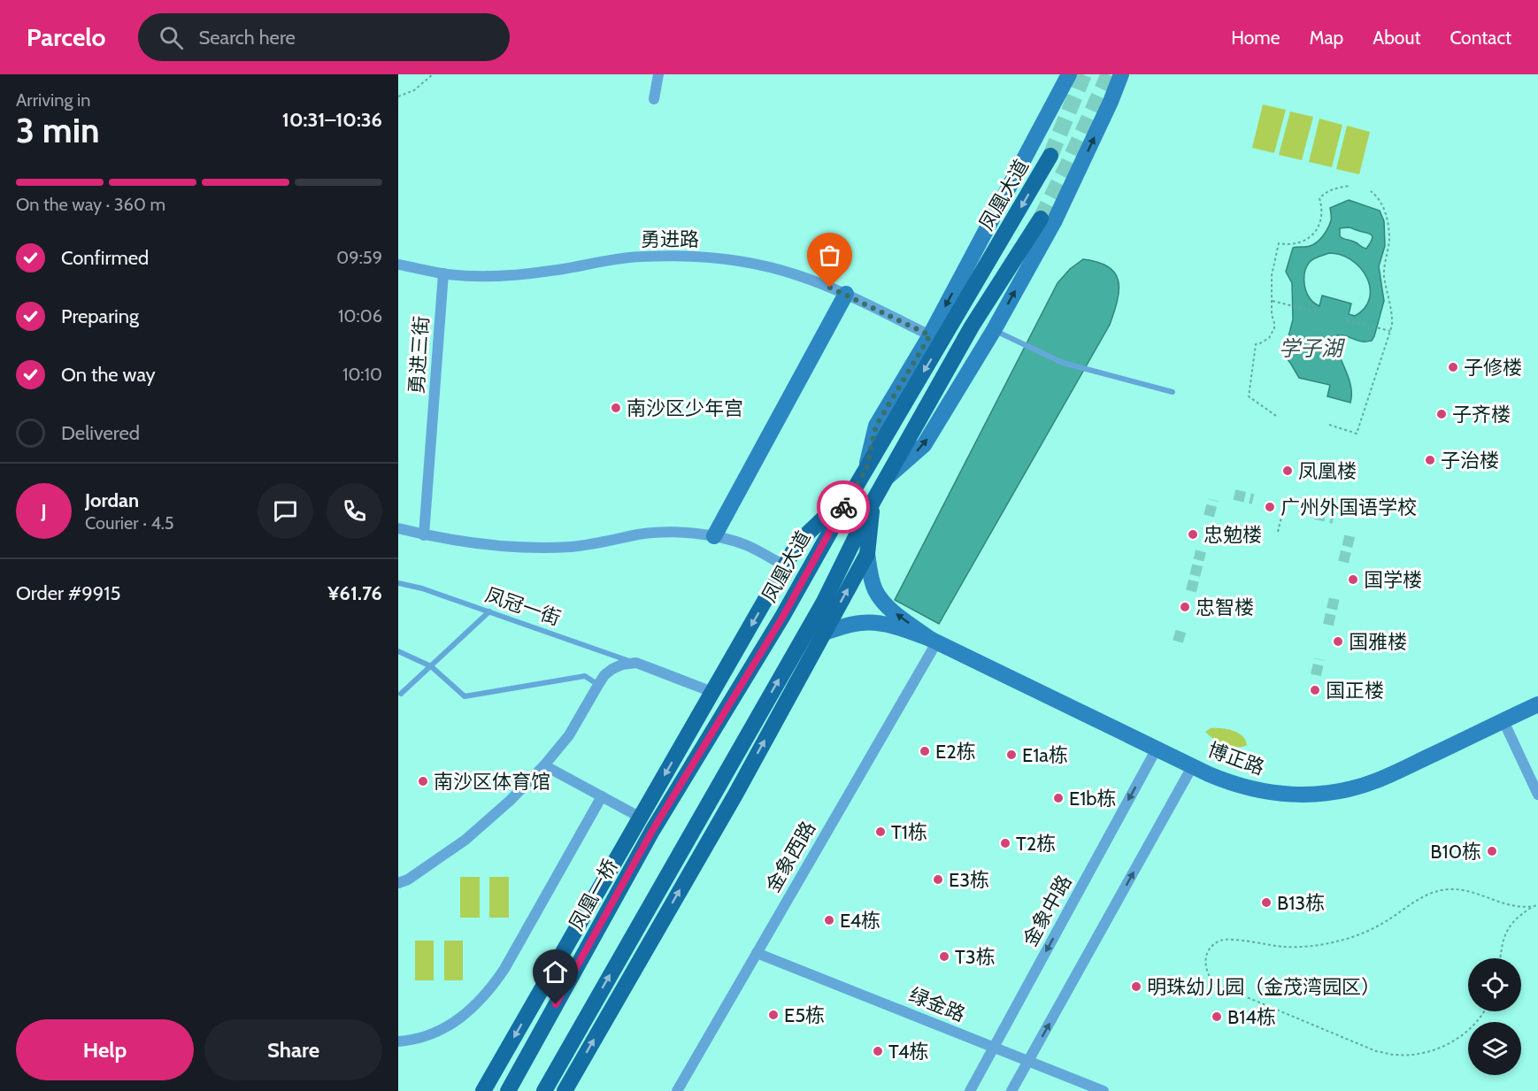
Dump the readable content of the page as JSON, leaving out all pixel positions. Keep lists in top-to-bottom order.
{
  "streets": {
    "main road": ["凤凰大道", "凤凰一桥"],
    "street": [
      "勇进路",
      "勇进三街",
      "博正路",
      "金象西路",
      "金象中路",
      "绿金路"
    ],
    "lane": ["凤冠一街"]
  },
  "crossings": [
    ["凤凰大道", "凤凰一桥"],
    ["勇进路", "勇进三街"],
    ["博正路", "金象西路"],
    ["博正路", "金象中路"],
    ["金象西路", "绿金路"],
    ["金象中路", "绿金路"]
  ],
  "water": ["学子湖"],
  "places": [
    "子修楼",
    "南沙区少年宫",
    "子齐楼",
    "子治楼",
    "凤凰楼",
    "广州外国语学校",
    "忠勉楼",
    "国学楼",
    "忠智楼",
    "国雅楼",
    "国正楼",
    "E2栋",
    "E1a栋",
    "南沙区体育馆",
    "E1b栋",
    "T1栋",
    "T2栋",
    "B10栋",
    "E3栋",
    "B13栋",
    "E4栋",
    "T3栋",
    "明珠幼儿园（金茂湾园区）",
    "E5栋",
    "B14栋",
    "T4栋"
  ],
  "page": {
    "header": "Parcelo",
    "search": "Search here",
    "nav": [
      "Home",
      "Map",
      "About",
      "Contact"
    ],
    "heading": ["3 min", "Arriving in", "10:31–10:36"],
    "panel": [
      "Jordan",
      "Courier · 4.5",
      "Order #9915",
      "¥61.76"
    ],
    "bar": "On the way · 360 m",
    "list": [
      ["Confirmed", "09:59"],
      ["Preparing", "10:06"],
      ["On the way", "10:10"],
      "Delivered"
    ],
    "round": "J",
    "buttons": ["Help", "Share"]
  }
}
